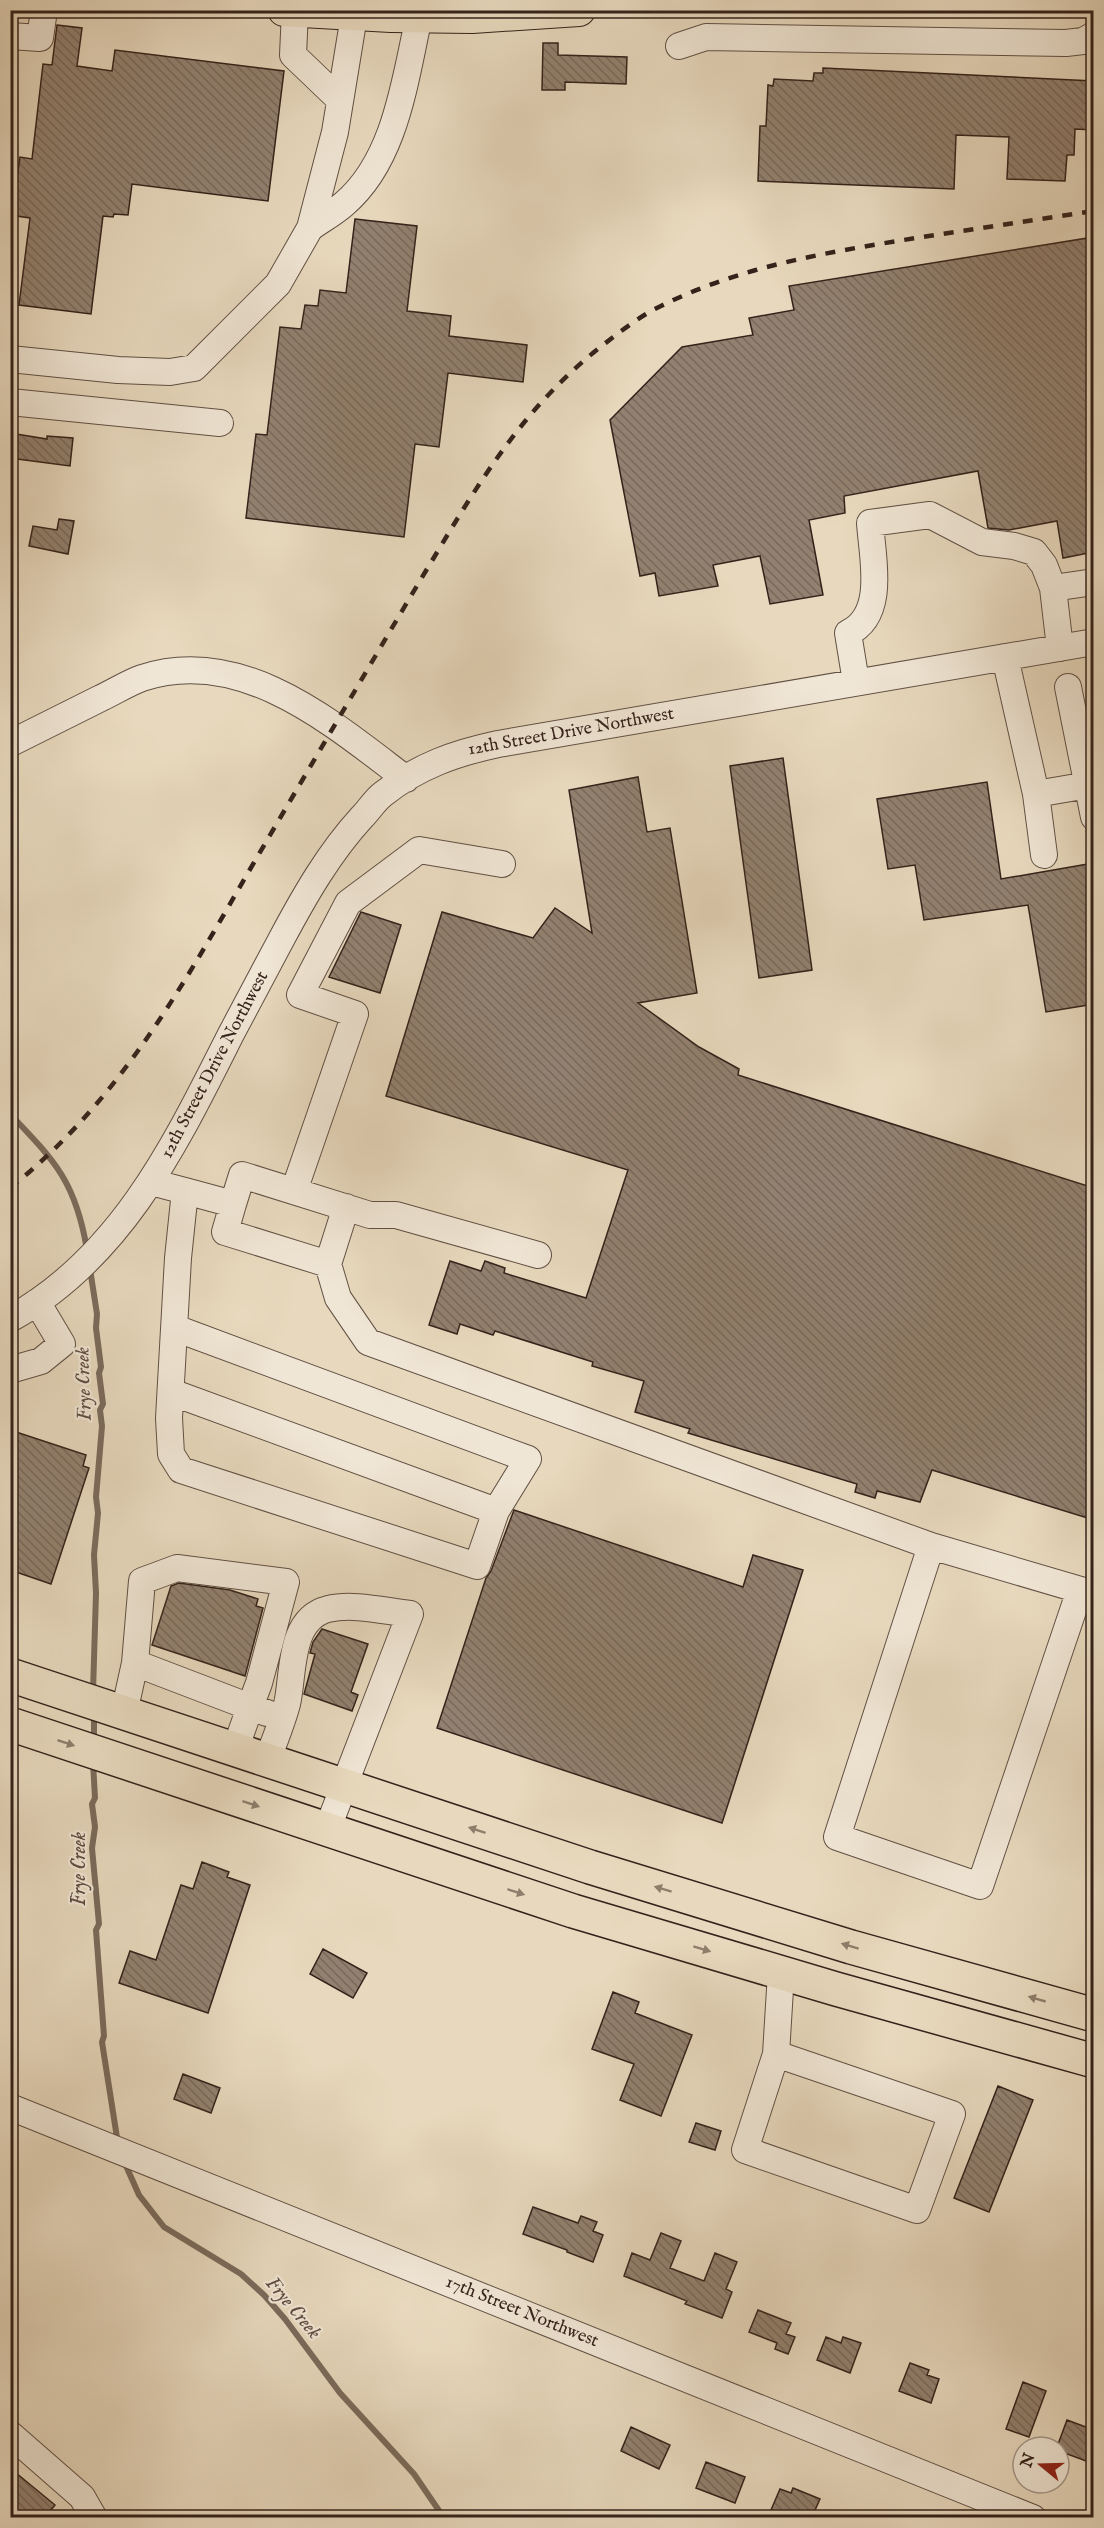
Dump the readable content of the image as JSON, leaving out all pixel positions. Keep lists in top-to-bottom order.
{
  "streets": {
    "street": ["12th Street Drive Northwest", "17th Street Northwest"]
  },
  "water": ["Frye Creek"],
  "north": "left"
}
